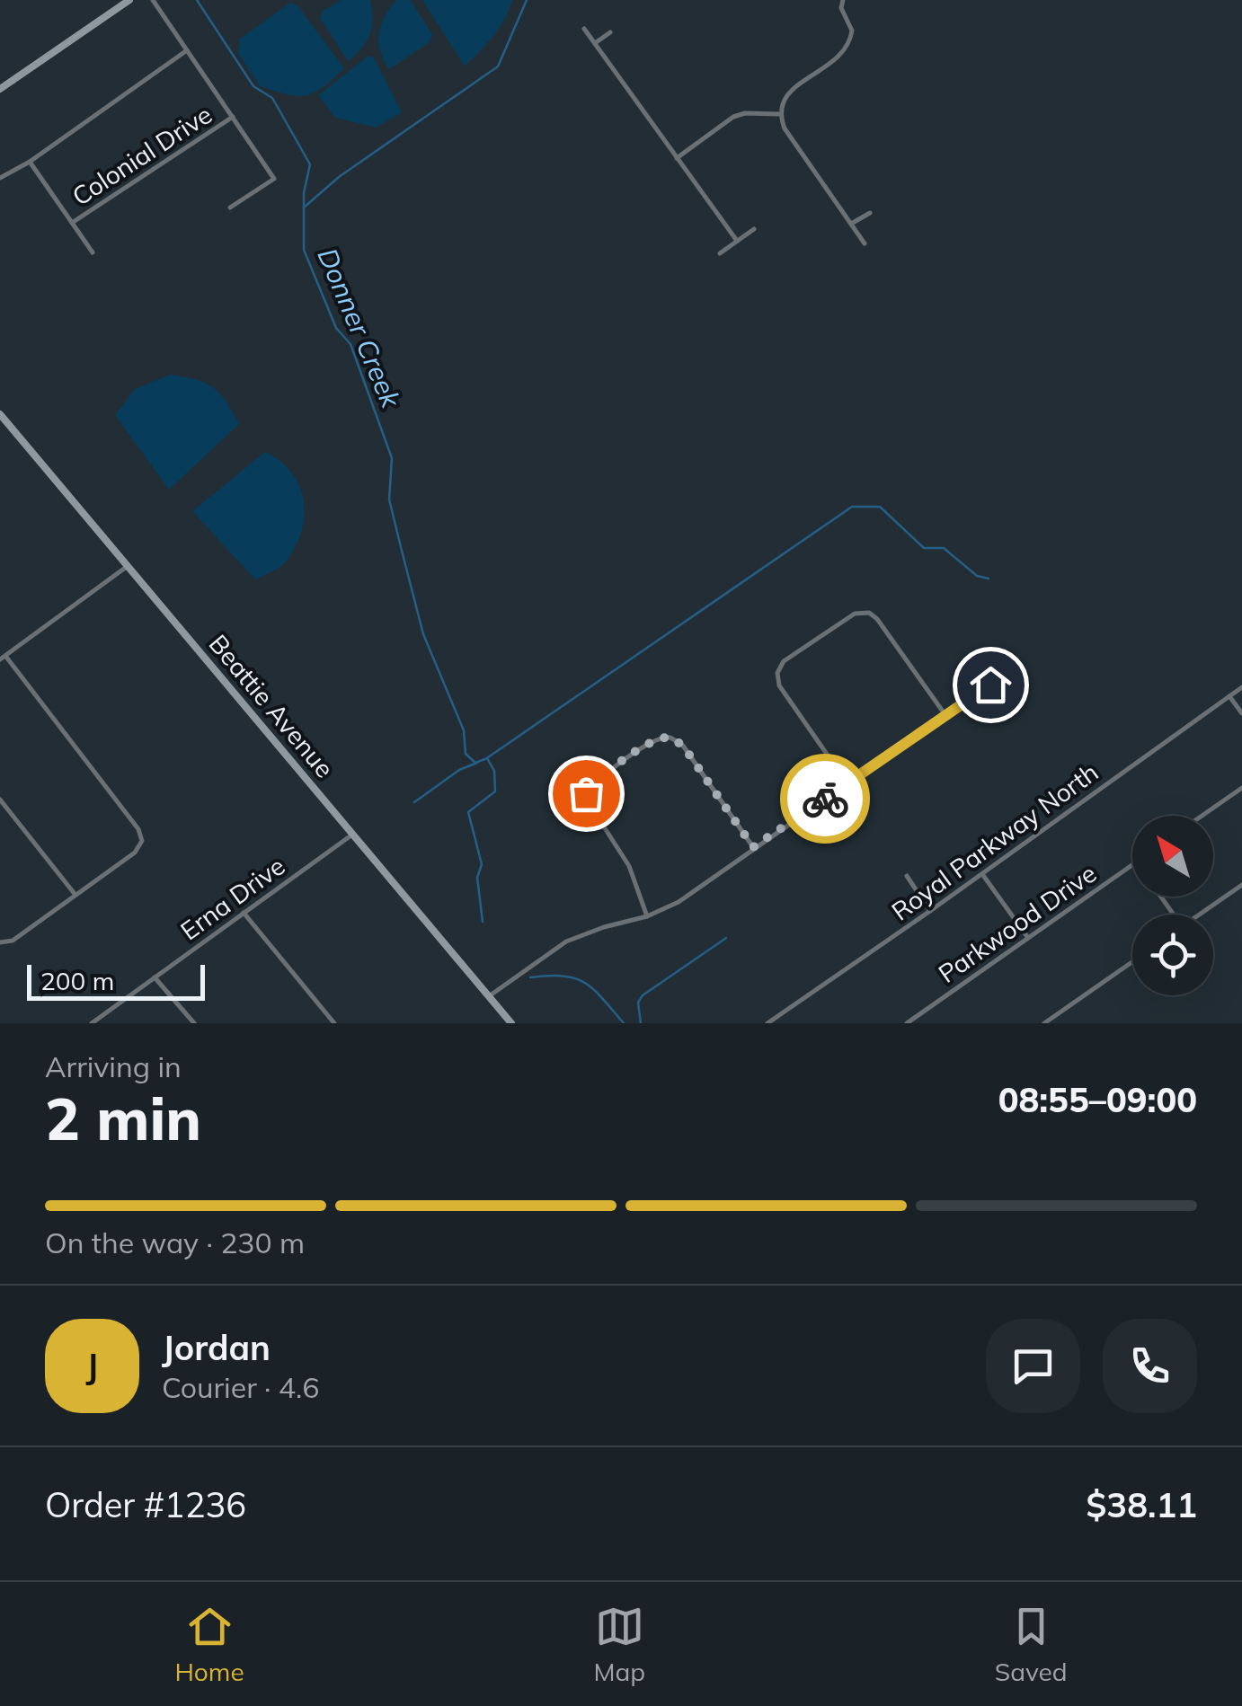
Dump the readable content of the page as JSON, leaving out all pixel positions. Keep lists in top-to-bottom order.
{
  "streets": {
    "street": [
      "Colonial Drive",
      "Beattie Avenue",
      "Royal Parkway North",
      "Erna Drive",
      "Parkwood Drive"
    ]
  },
  "crossings": [
    ["Beattie Avenue", "Erna Drive"]
  ],
  "water": ["Donner Creek"],
  "scale_bar": "200 m",
  "north": "top left",
  "page": {
    "scale": "200 m",
    "heading": ["2 min", "Arriving in", "08:55–09:00"],
    "panel": [
      "Jordan",
      "Courier · 4.6",
      "Order #1236",
      "$38.11"
    ],
    "bar": "On the way · 230 m",
    "round": "J",
    "tabs": ["Home", "Map", "Saved"]
  }
}
